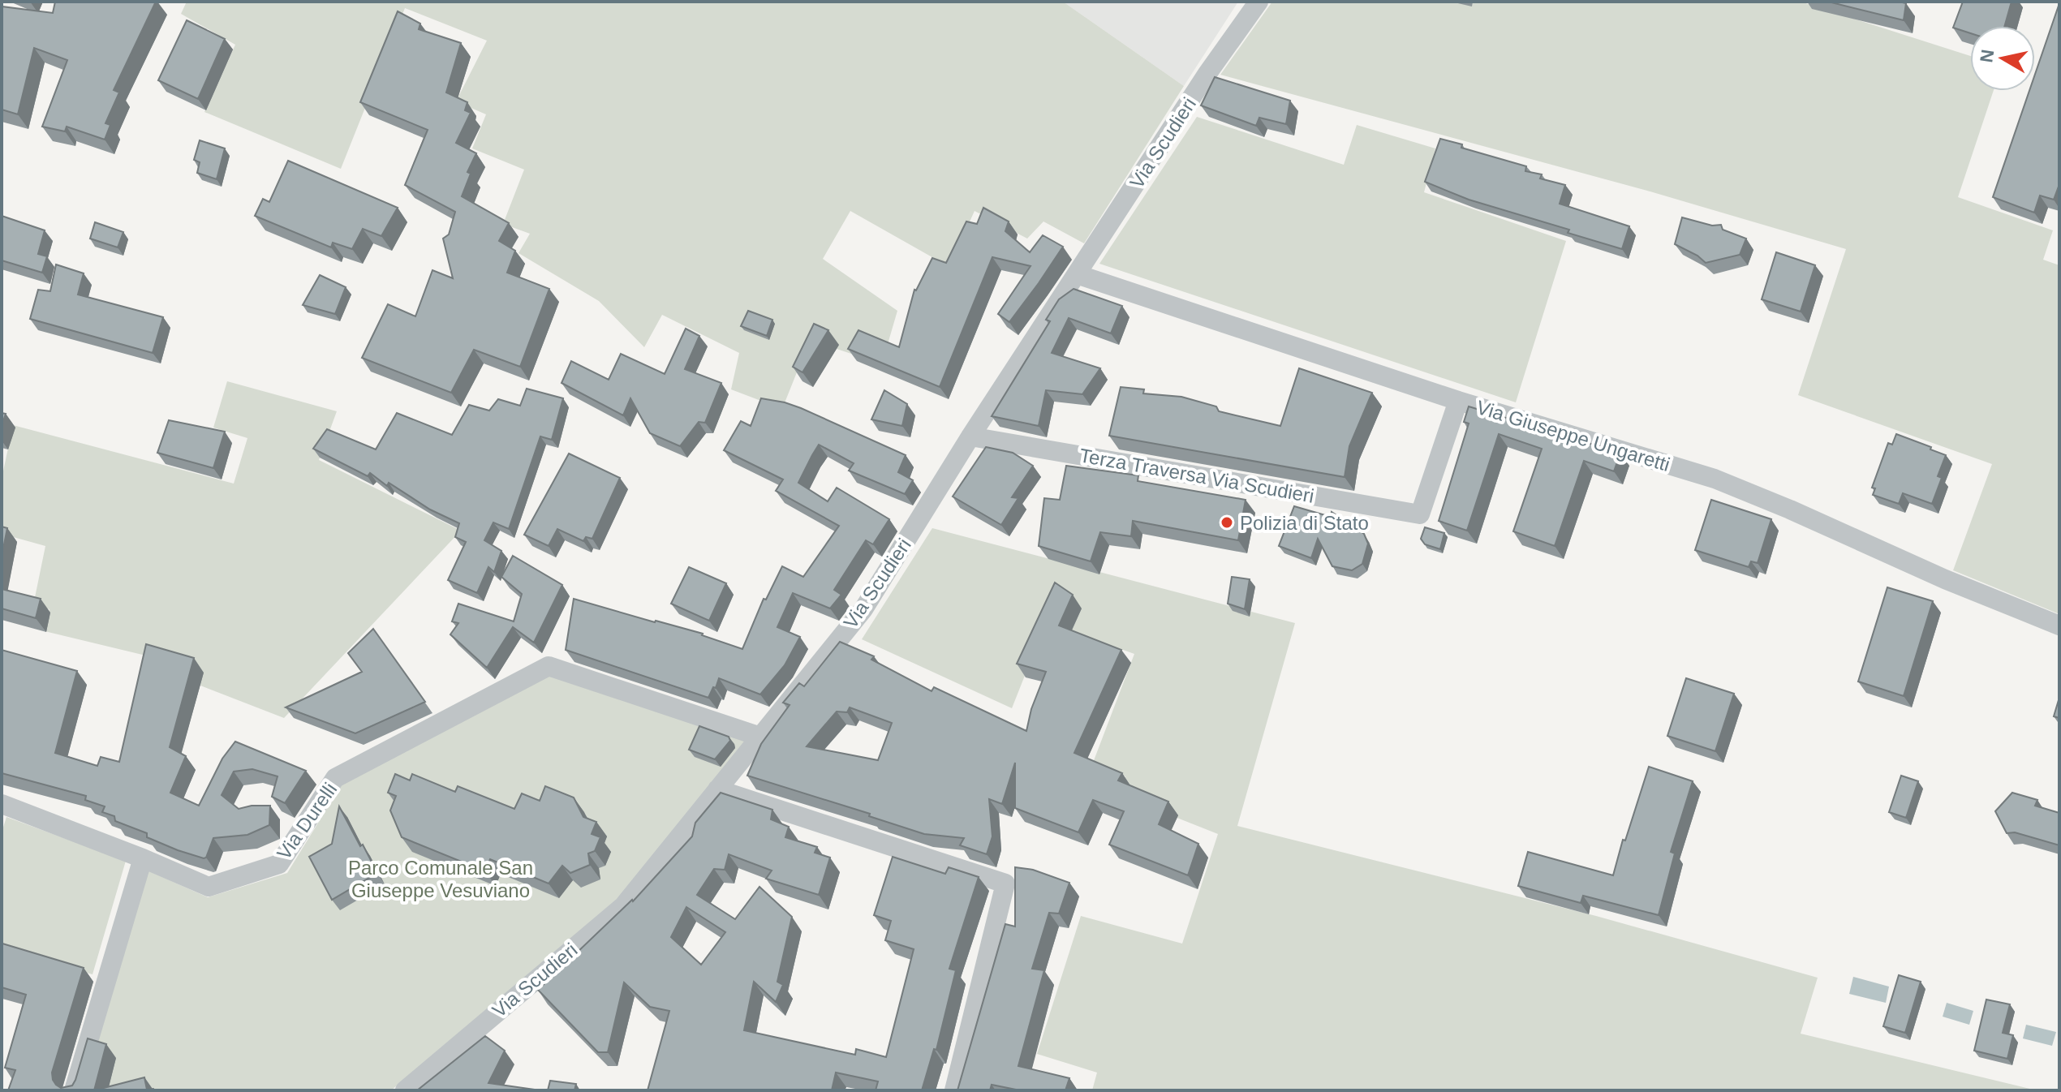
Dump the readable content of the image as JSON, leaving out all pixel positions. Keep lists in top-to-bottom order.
{
  "streets": {
    "street": [
      "Via Scudieri",
      "Via Giuseppe Ungaretti",
      "Terza Traversa Via Scudieri",
      "Via Durelli"
    ]
  },
  "crossings": [
    ["Via Scudieri", "Via Giuseppe Ungaretti"],
    ["Via Scudieri", "Terza Traversa Via Scudieri"],
    ["Via Scudieri", "Via Durelli"],
    ["Via Giuseppe Ungaretti", "Terza Traversa Via Scudieri"]
  ],
  "parks": ["Parco Comunale San Giuseppe Vesuviano"],
  "places": ["Polizia di Stato"],
  "north": "left"
}
